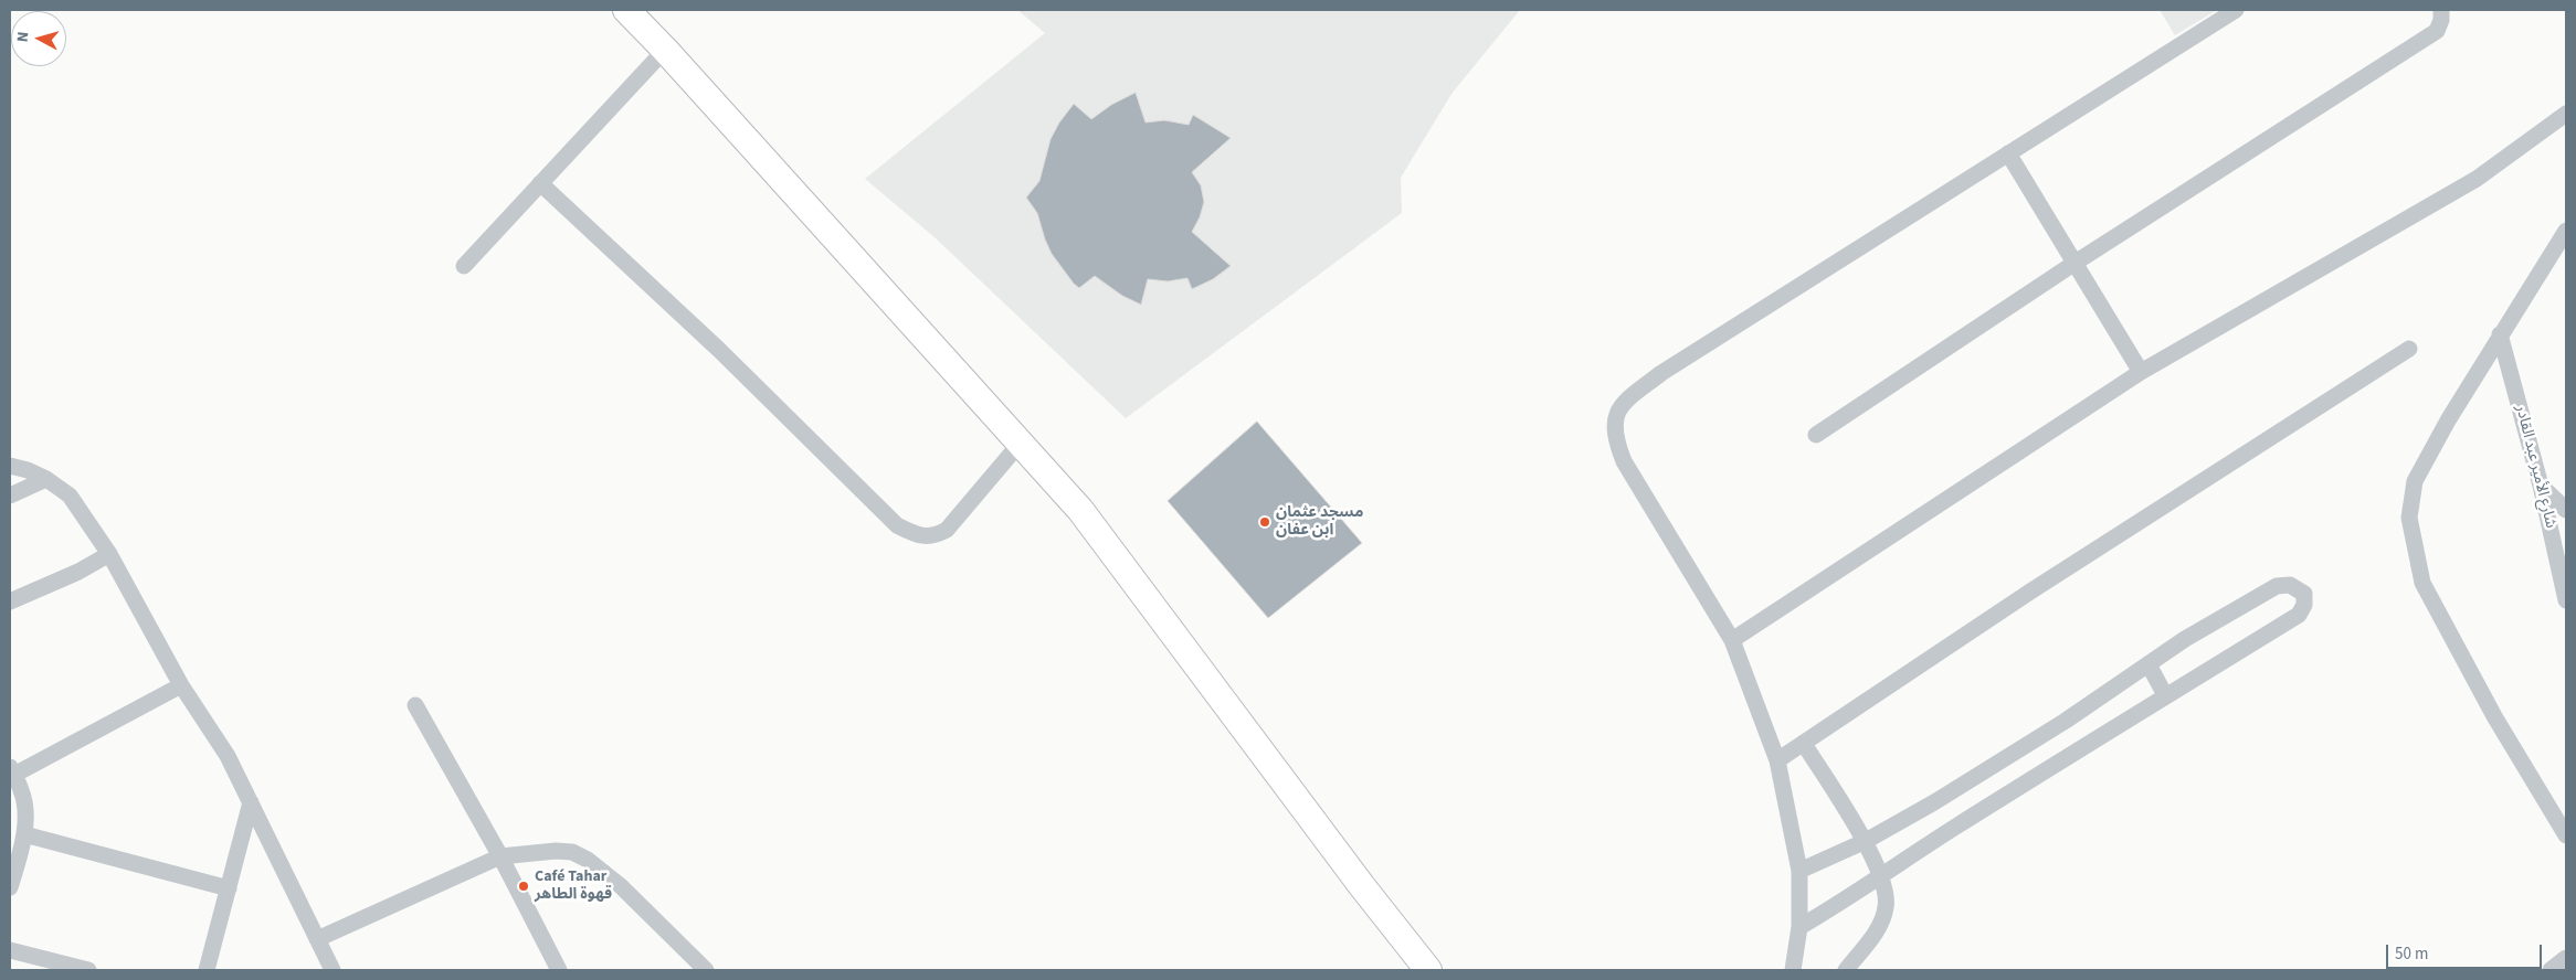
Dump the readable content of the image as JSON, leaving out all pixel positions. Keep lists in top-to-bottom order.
{
  "streets": {
    "street": ["شارع الأمير عبد القادر"]
  },
  "places": ["مسجد عثمان ابن عفان", "Café Tahar قهوة الطاهر"],
  "scale_bar": "50 m",
  "north": "left"
}
